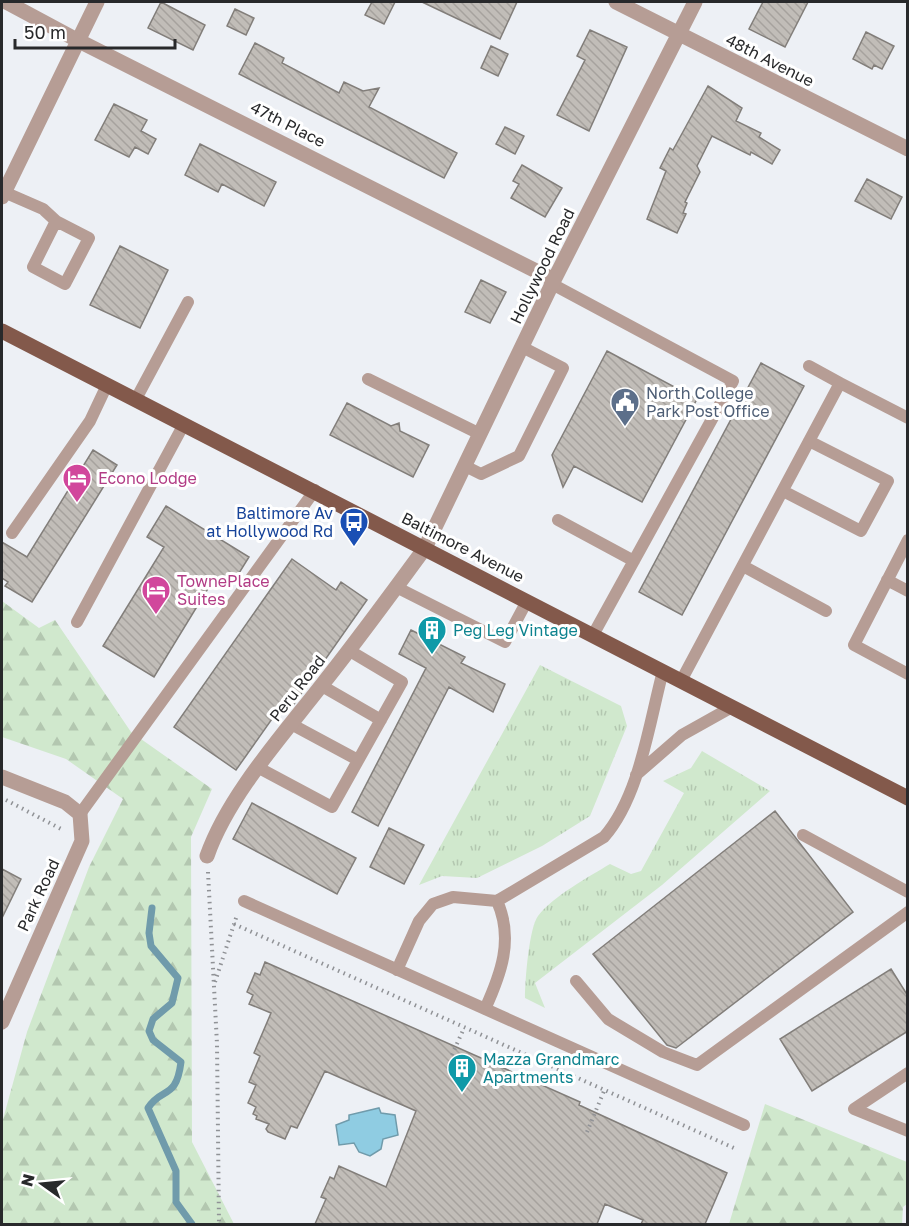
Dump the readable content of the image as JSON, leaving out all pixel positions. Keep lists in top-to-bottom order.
{
  "streets": {
    "main road": ["Baltimore Avenue"],
    "street": [
      "48th Avenue",
      "47th Place",
      "Hollywood Road",
      "Peru Road",
      "Park Road"
    ]
  },
  "crossings": [
    ["48th Avenue", "Hollywood Road"],
    ["47th Place", "Hollywood Road"],
    ["Hollywood Road", "Baltimore Avenue"],
    ["Hollywood Road", "Peru Road"],
    ["Baltimore Avenue", "Peru Road"]
  ],
  "places": {
    "public building": ["North College Park Post Office"],
    "hotel": ["Econo Lodge", "TownePlace Suites"],
    "bus stop": ["Baltimore Av at Hollywood Rd"],
    "building": ["Peg Leg Vintage", "Mazza Grandmarc Apartments"]
  },
  "scale_bar": "50 m",
  "north": "left"
}
